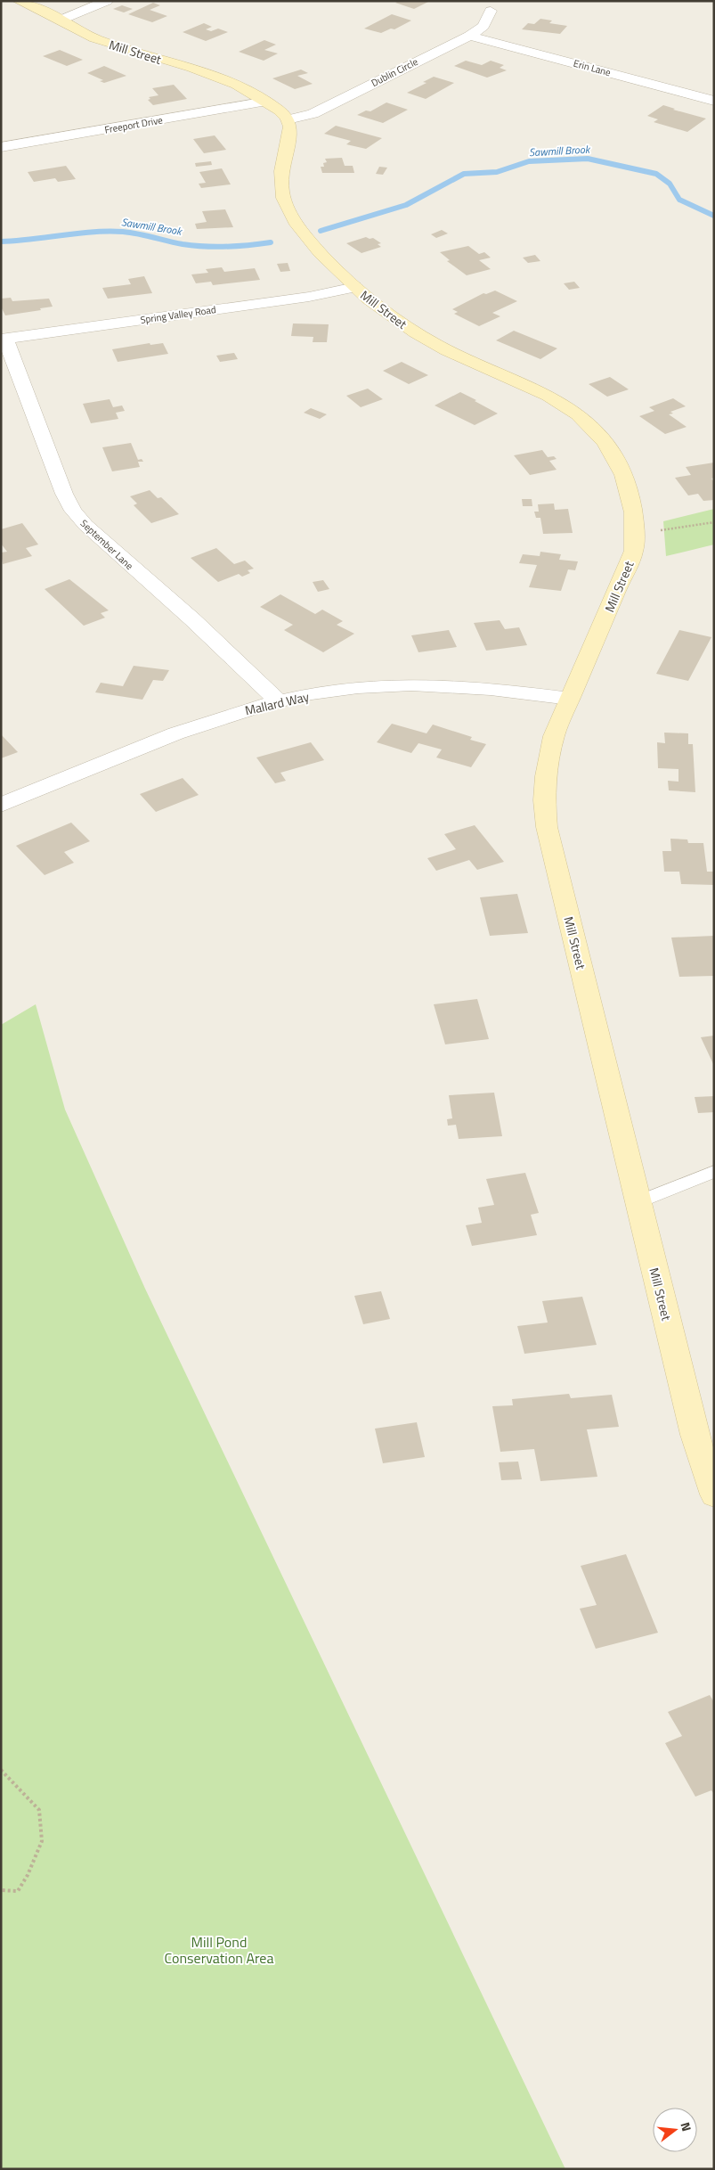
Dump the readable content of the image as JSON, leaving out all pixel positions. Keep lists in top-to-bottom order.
{
  "streets": {
    "street": [
      "Mill Street",
      "Erin Lane",
      "Dublin Circle",
      "Freeport Drive",
      "Spring Valley Road",
      "September Lane",
      "Mallard Way"
    ]
  },
  "crossings": [
    ["Mill Street", "Dublin Circle"],
    ["Mill Street", "Freeport Drive"],
    ["Mill Street", "Spring Valley Road"],
    ["Mill Street", "Mallard Way"],
    ["Erin Lane", "Dublin Circle"],
    ["Spring Valley Road", "September Lane"],
    ["September Lane", "Mallard Way"]
  ],
  "water": ["Sawmill Brook"],
  "parks": ["Mill Pond Conservation Area"],
  "north": "right"
}
